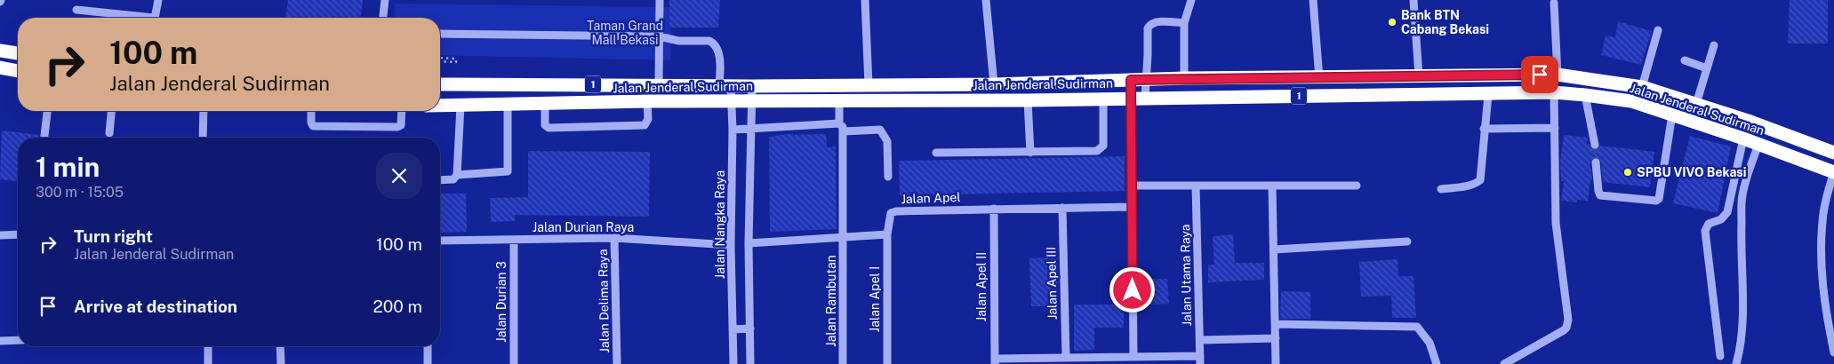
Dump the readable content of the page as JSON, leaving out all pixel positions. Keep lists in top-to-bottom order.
{
  "streets": {
    "highway": ["1", "Jalan Jenderal Sudirman"],
    "street": [
      "Jalan Apel",
      "Jalan Nangka Raya",
      "Jalan Durian Raya",
      "Jalan Utama Raya",
      "Jalan Apel III",
      "Jalan Apel II",
      "Jalan Apel I",
      "Jalan Delima Raya",
      "Jalan Rambutan",
      "Jalan Durian 3"
    ]
  },
  "crossings": [
    ["Jalan Jenderal Sudirman", "Jalan Nangka Raya"],
    ["Jalan Apel", "Jalan Apel III"],
    ["Jalan Apel", "Jalan Apel II"],
    ["Jalan Apel", "Jalan Apel I"],
    ["Jalan Nangka Raya", "Jalan Durian Raya"],
    ["Jalan Durian Raya", "Jalan Delima Raya"],
    ["Jalan Durian Raya", "Jalan Durian 3"]
  ],
  "parks": ["Taman Grand Mall Bekasi"],
  "places": ["Bank BTN Cabang Bekasi", "SPBU VIVO Bekasi"],
  "page": {
    "turn": ["100 m", "Jalan Jenderal Sudirman"],
    "heading": ["1 min", "300 m · 15:05"],
    "list": [
      {
        "name": "Turn right",
        "note": "Jalan Jenderal Sudirman",
        "value": "100 m"
      },
      {
        "name": "Arrive at destination",
        "value": "200 m"
      }
    ]
  }
}
